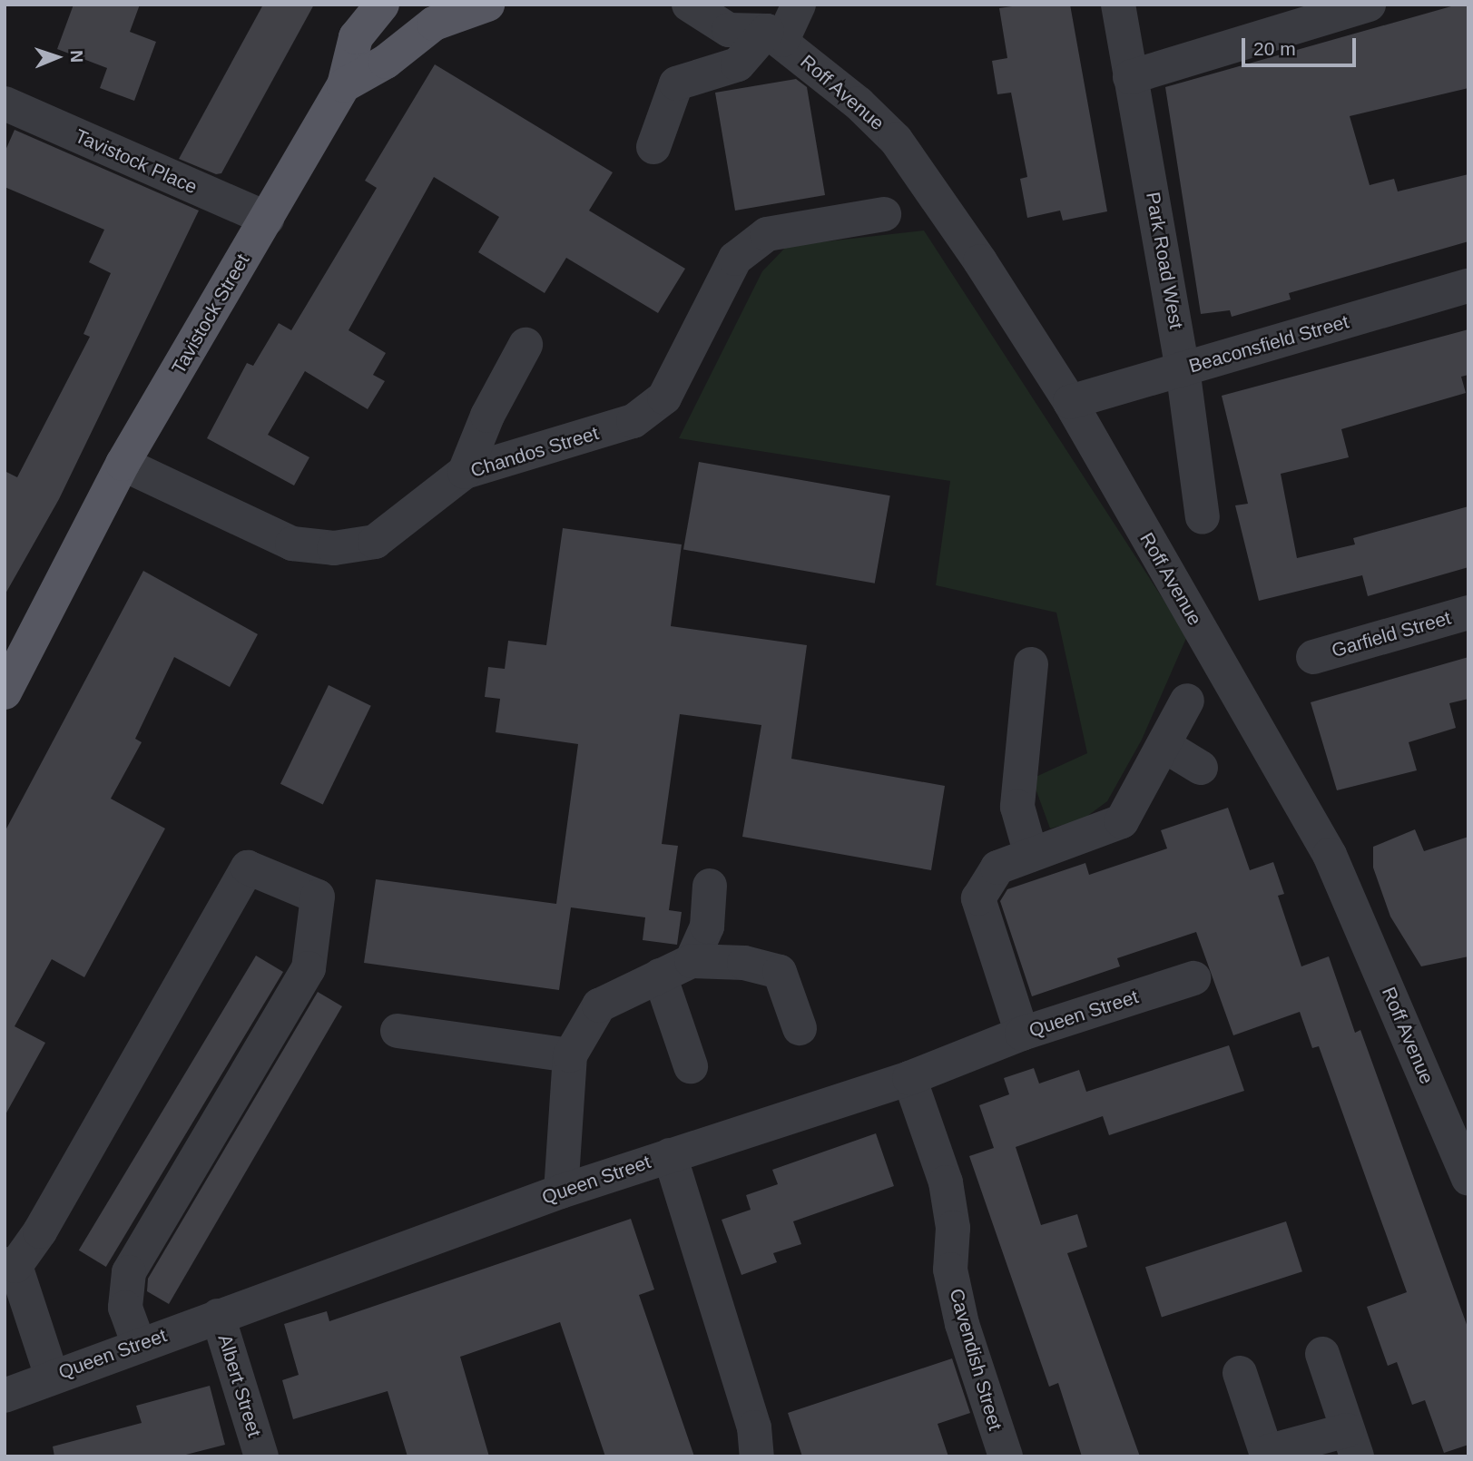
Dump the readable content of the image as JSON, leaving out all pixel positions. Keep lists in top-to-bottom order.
{
  "streets": {
    "main road": ["Tavistock Street"],
    "street": [
      "Roff Avenue",
      "Tavistock Place",
      "Park Road West",
      "Beaconsfield Street",
      "Chandos Street",
      "Garfield Street",
      "Queen Street",
      "Cavendish Street",
      "Albert Street"
    ]
  },
  "crossings": [
    ["Roff Avenue", "Beaconsfield Street"],
    ["Tavistock Place", "Tavistock Street"],
    ["Park Road West", "Beaconsfield Street"],
    ["Tavistock Street", "Chandos Street"],
    ["Queen Street", "Cavendish Street"],
    ["Queen Street", "Albert Street"]
  ],
  "scale_bar": "20 m",
  "north": "right"
}
